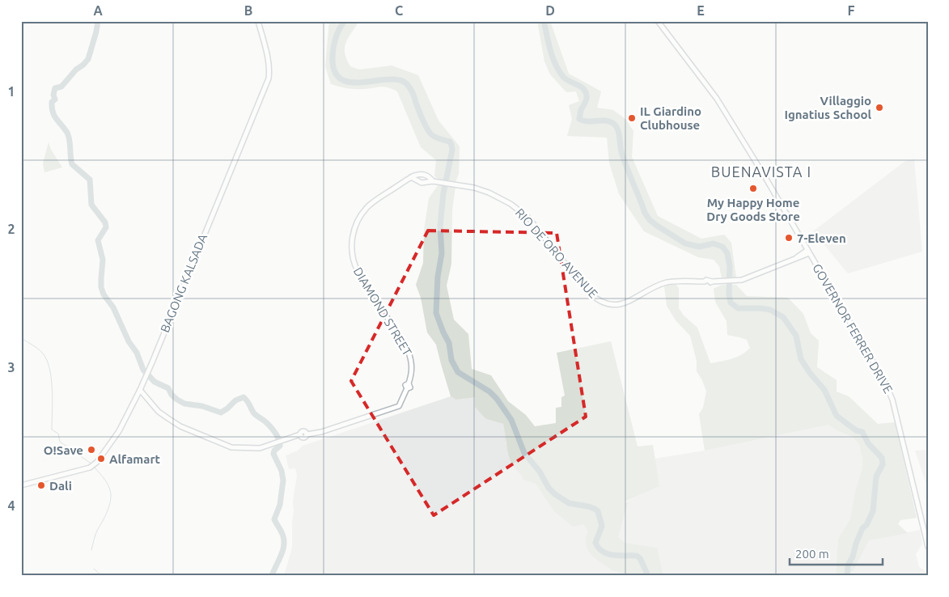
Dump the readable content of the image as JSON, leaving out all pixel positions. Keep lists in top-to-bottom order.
{
  "streets": {
    "street": [
      "RIO DE ORO AVENUE",
      "BAGONG KALSADA",
      "DIAMOND STREET",
      "GOVERNOR FERRER DRIVE"
    ]
  },
  "crossings": [
    ["RIO DE ORO AVENUE", "DIAMOND STREET"],
    ["RIO DE ORO AVENUE", "GOVERNOR FERRER DRIVE"],
    ["BAGONG KALSADA", "DIAMOND STREET"]
  ],
  "districts": ["BUENAVISTA I"],
  "places": [
    "Villaggio Ignatius School",
    "IL Giardino Clubhouse",
    "My Happy Home Dry Goods Store",
    "7-Eleven",
    "O!Save",
    "Alfamart",
    "Dali"
  ],
  "scale_bar": "200 m",
  "grid": {
    "columns": [
      "A",
      "B",
      "C",
      "D",
      "E",
      "F"
    ],
    "rows": [
      "1",
      "2",
      "3",
      "4"
    ]
  }
}
